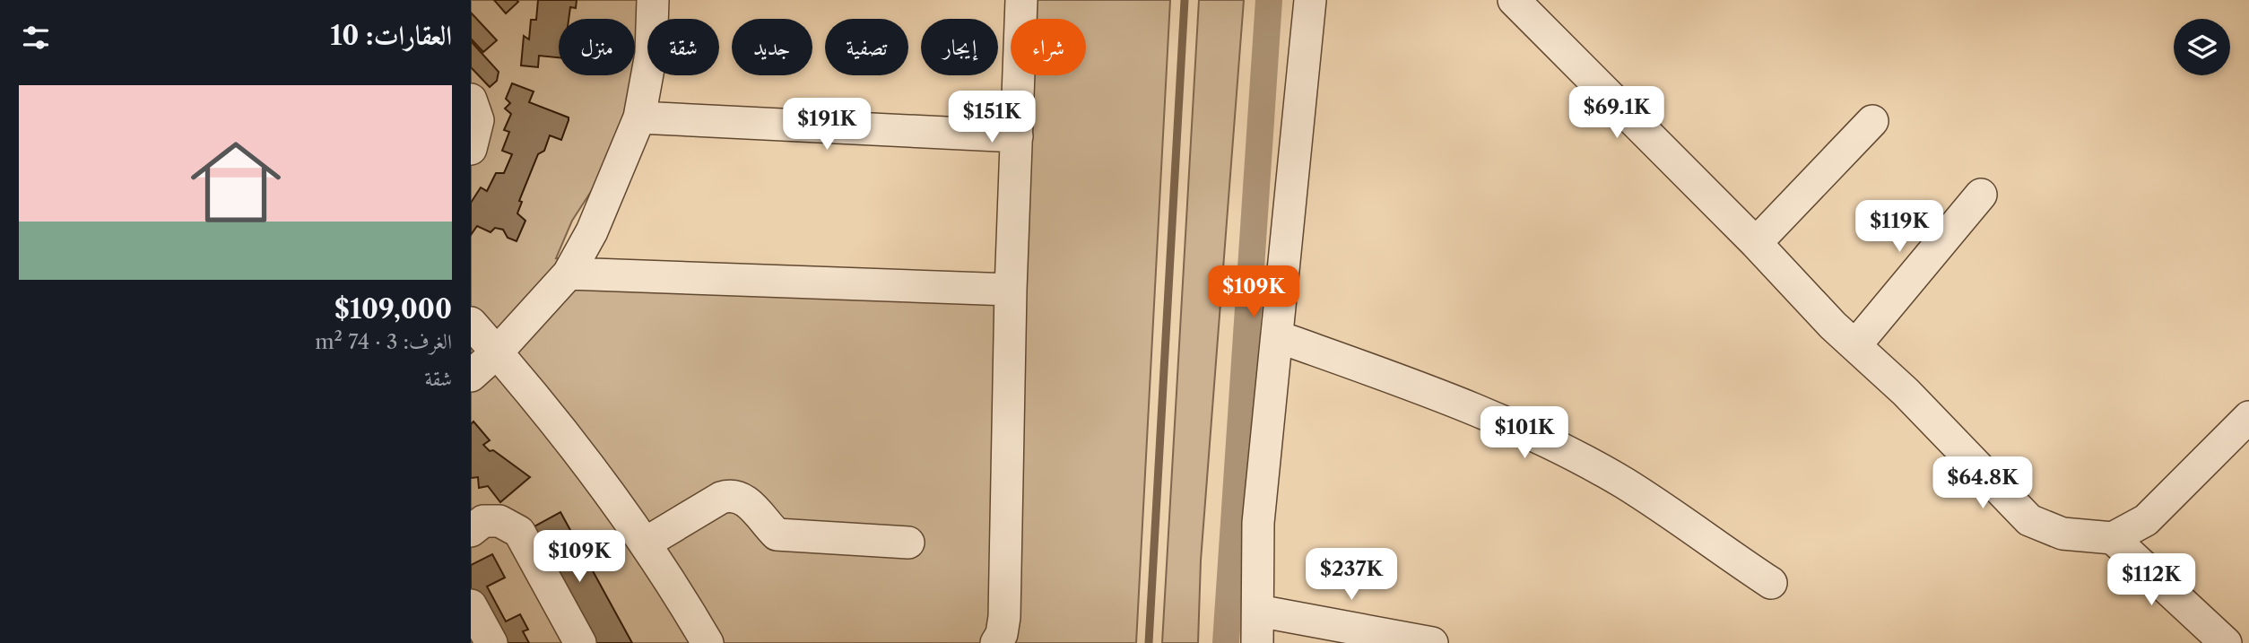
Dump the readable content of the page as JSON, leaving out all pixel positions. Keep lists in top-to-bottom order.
{
  "page": {
    "heading": "العقارات: 10",
    "chip": [
      "شراء",
      "إيجار",
      "تصفية",
      "جديد",
      "شقة",
      "منزل"
    ],
    "list": [
      {
        "name": "$109,000",
        "note": "الغرف: 3 · 74 m² · شقة"
      }
    ],
    "price": [
      "$69.1K",
      "$151K",
      "$191K",
      "$119K",
      "$109K",
      "$101K",
      "$64.8K",
      "$109K",
      "$237K",
      "$112K"
    ]
  }
}
